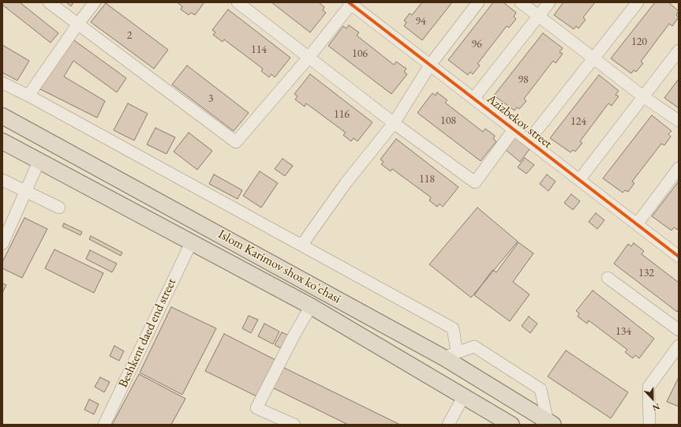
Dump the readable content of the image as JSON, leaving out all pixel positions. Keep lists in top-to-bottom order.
{
  "streets": {
    "main road": ["Islom Karimov shox ko'chasi"],
    "street": ["Azizbekov street", "Beshkent daed end street"]
  },
  "crossings": [
    ["Islom Karimov shox ko'chasi", "Beshkent daed end street"]
  ],
  "house_numbers": [
    "94",
    "2",
    "120",
    "96",
    "114",
    "106",
    "98",
    "3",
    "116",
    "108",
    "124",
    "118",
    "132",
    "134"
  ],
  "north": "bottom"
}
